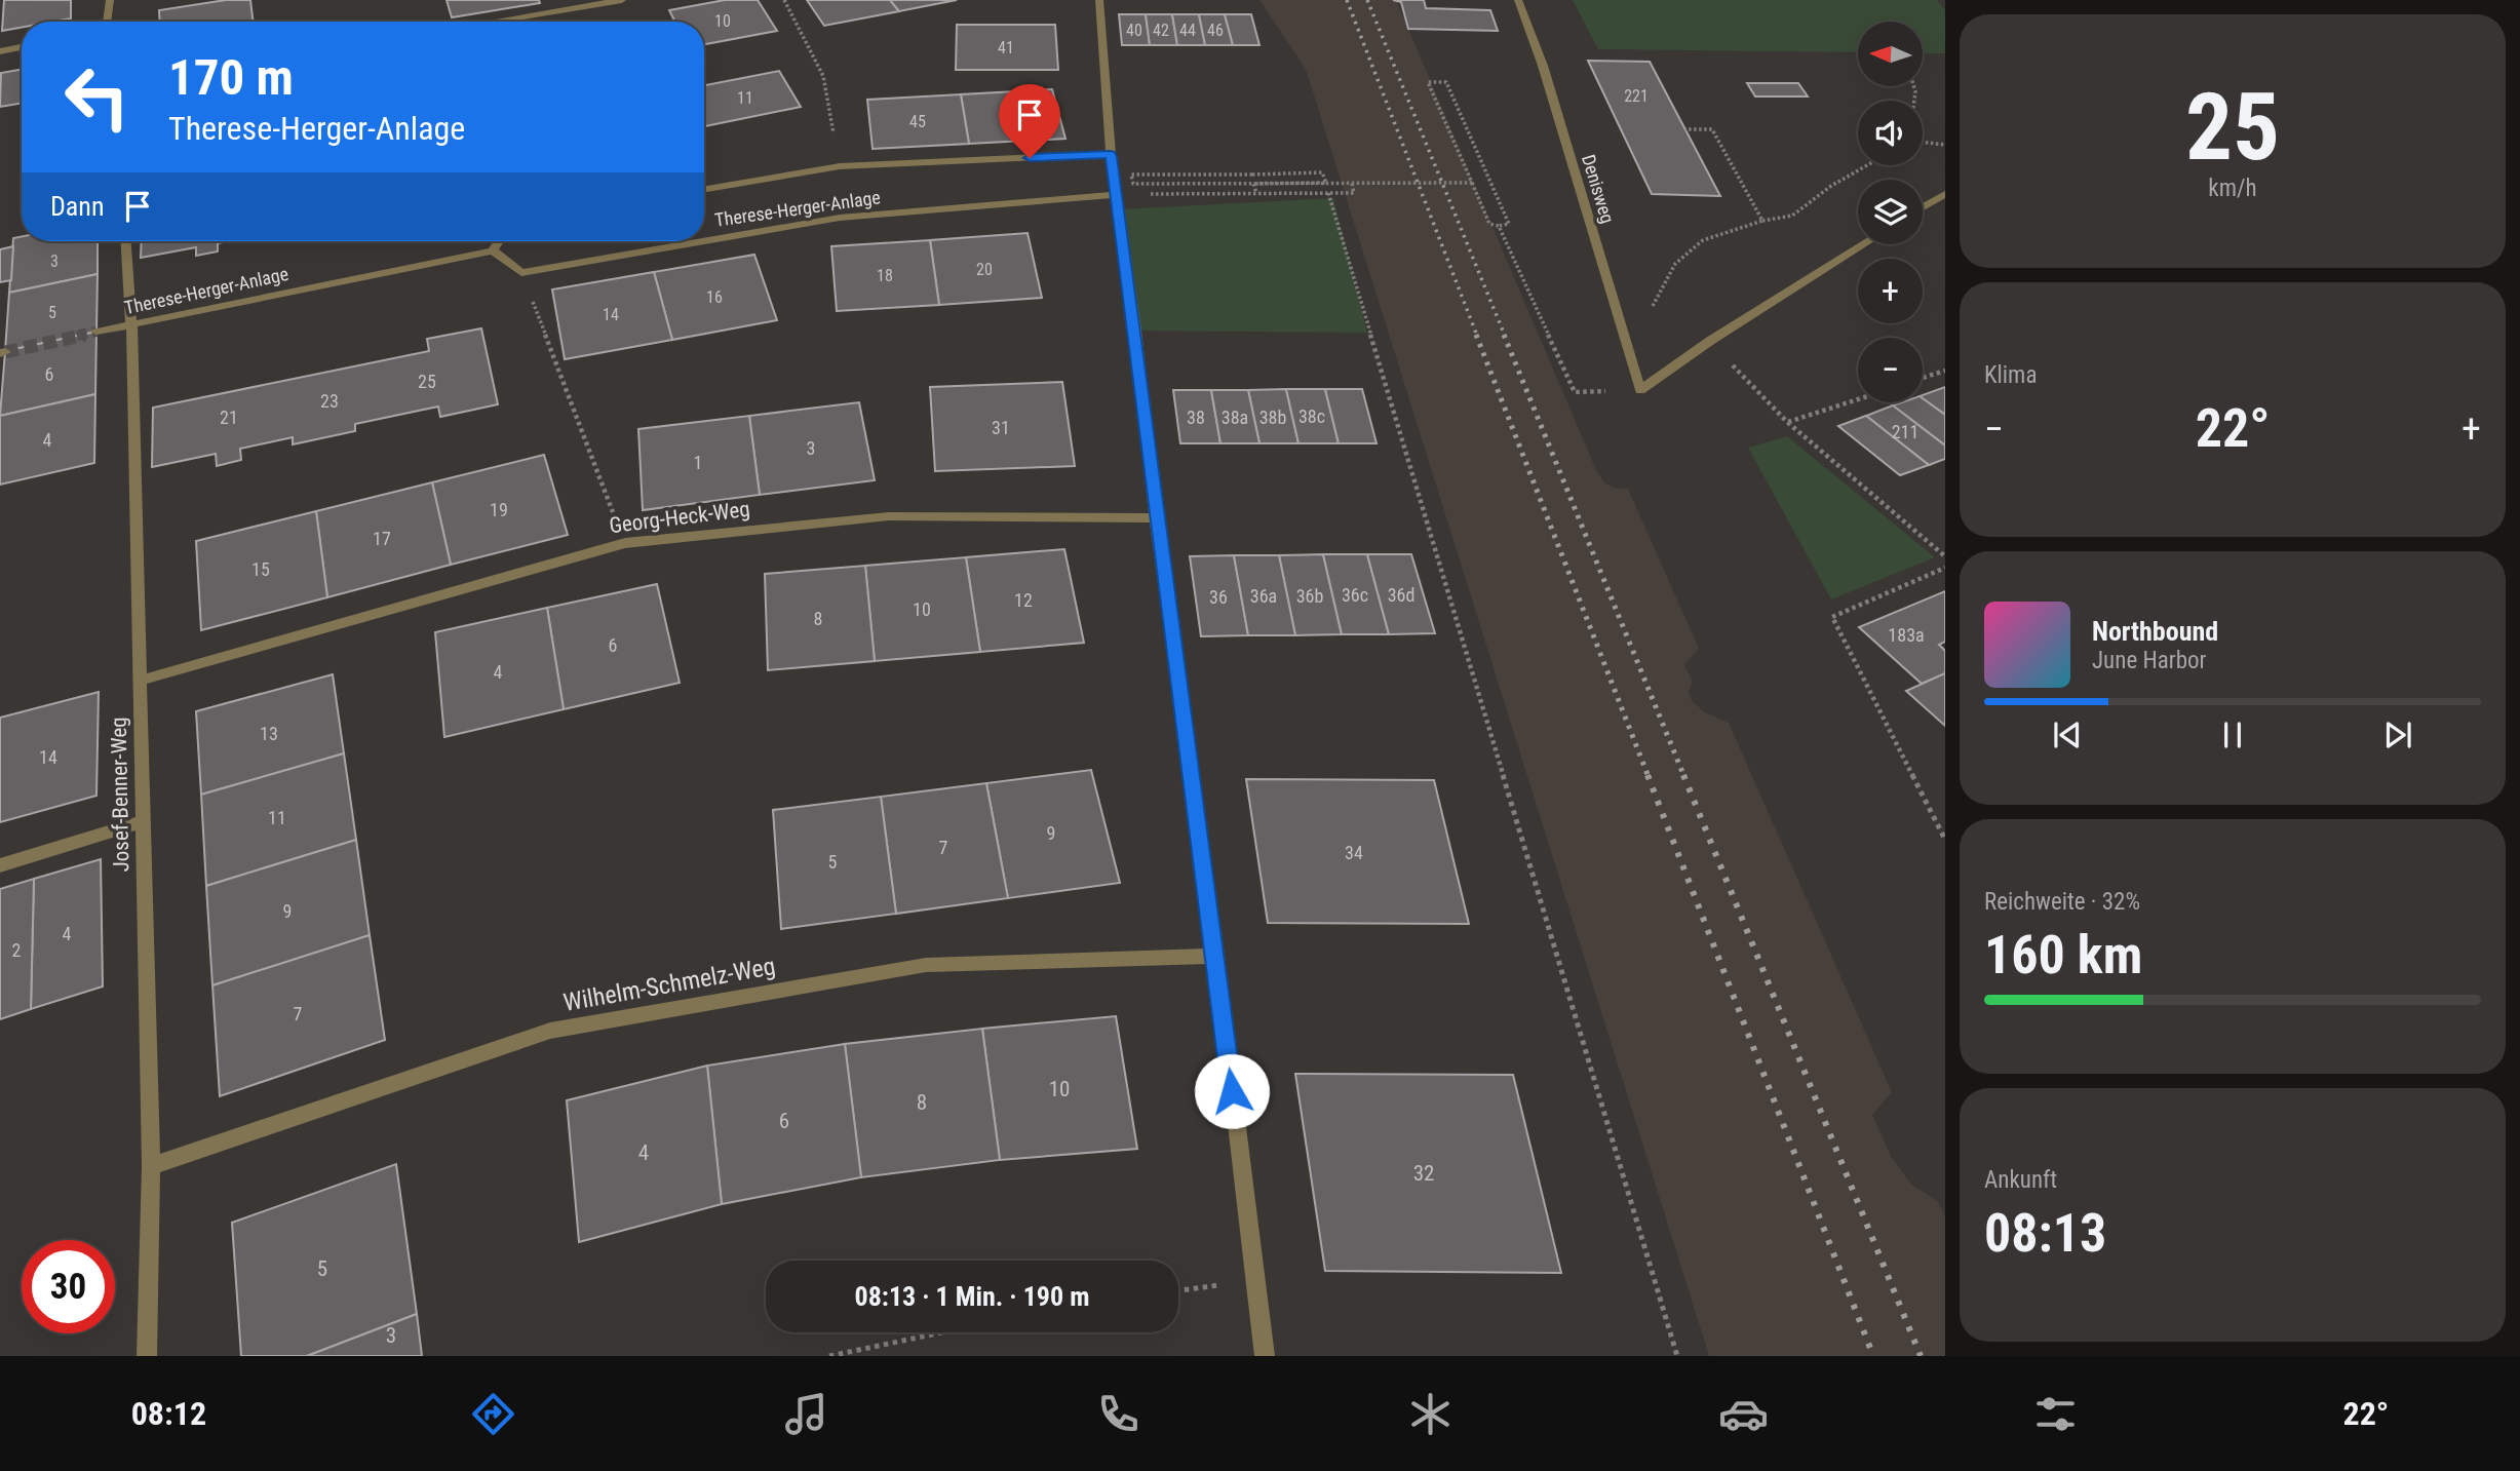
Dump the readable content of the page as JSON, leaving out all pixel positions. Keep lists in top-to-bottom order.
{
  "streets": {
    "street": [
      "Denisweg",
      "Therese-Herger-Anlage",
      "Georg-Heck-Weg",
      "Josef-Benner-Weg",
      "Wilhelm-Schmelz-Weg"
    ]
  },
  "crossings": [
    ["Therese-Herger-Anlage", "Josef-Benner-Weg"],
    ["Georg-Heck-Weg", "Josef-Benner-Weg"],
    ["Josef-Benner-Weg", "Wilhelm-Schmelz-Weg"]
  ],
  "house_numbers": [
    "10",
    "40",
    "42",
    "44",
    "46",
    "41",
    "221",
    "11",
    "45",
    "3",
    "20",
    "18",
    "16",
    "5",
    "14",
    "6",
    "25",
    "23",
    "38c",
    "21",
    "38",
    "38a",
    "38b",
    "31",
    "211",
    "4",
    "3",
    "1",
    "19",
    "17",
    "15",
    "36c",
    "36d",
    "36a",
    "36b",
    "36",
    "12",
    "10",
    "8",
    "183a",
    "6",
    "4",
    "13",
    "14",
    "11",
    "9",
    "7",
    "34",
    "5",
    "9",
    "4",
    "2",
    "7",
    "10",
    "8",
    "6",
    "4",
    "32",
    "5",
    "3"
  ],
  "north": "left",
  "page": {
    "tile": [
      ["25", "km/h"],
      "Klima",
      ["Reichweite · 32%", "160 km"],
      ["Ankunft", "08:13"]
    ],
    "map_buttons": ["+", "−"],
    "turn": ["170 m", "Therese-Herger-Anlage"],
    "then": "Dann",
    "heat": ["−", "22°", "+"],
    "song": ["Northbound", "June Harbor"],
    "limit": "30",
    "trip": "08:13 · 1 Min. · 190 m",
    "tabs": ["08:12", "22°"]
  }
}
